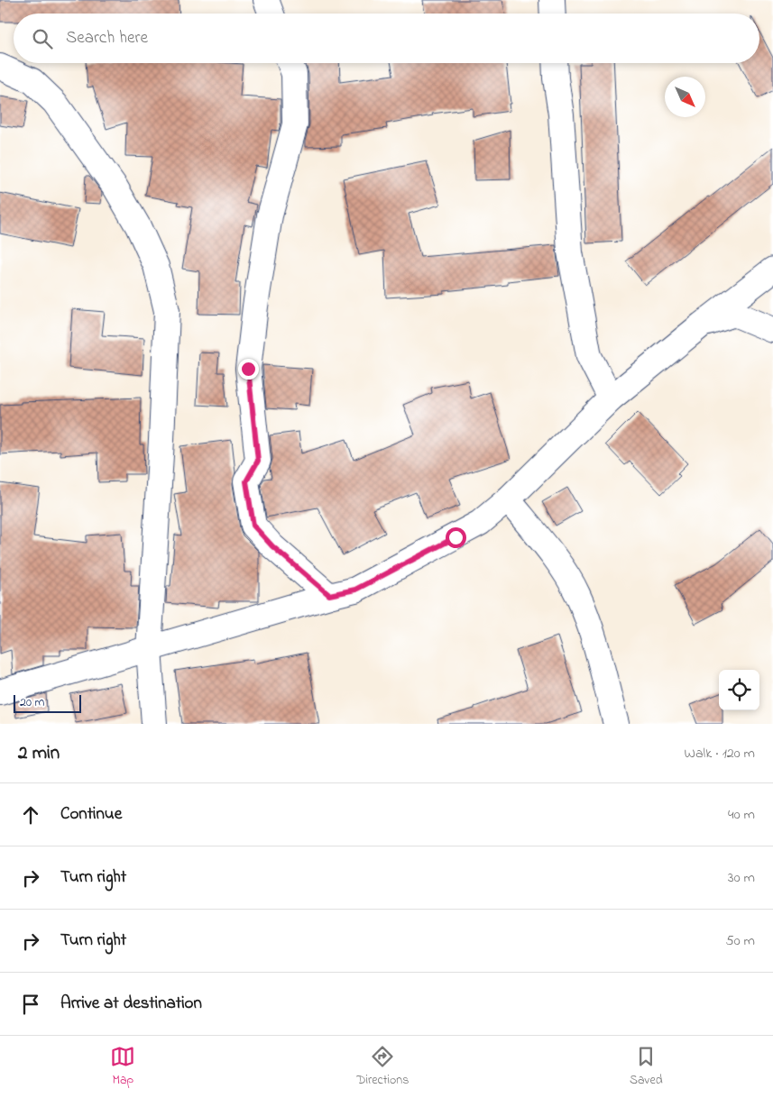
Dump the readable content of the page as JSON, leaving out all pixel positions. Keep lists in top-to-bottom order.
{
  "scale_bar": "20 m",
  "north": "bottom right",
  "page": {
    "search": "Search here",
    "scale": "20 m",
    "heading": ["2 min", "Walk · 120 m"],
    "list": [
      ["Continue", "40 m"],
      ["Turn right", "30 m"],
      ["Turn right", "50 m"],
      "Arrive at destination"
    ],
    "nav": ["Map", "Directions", "Saved"]
  }
}
